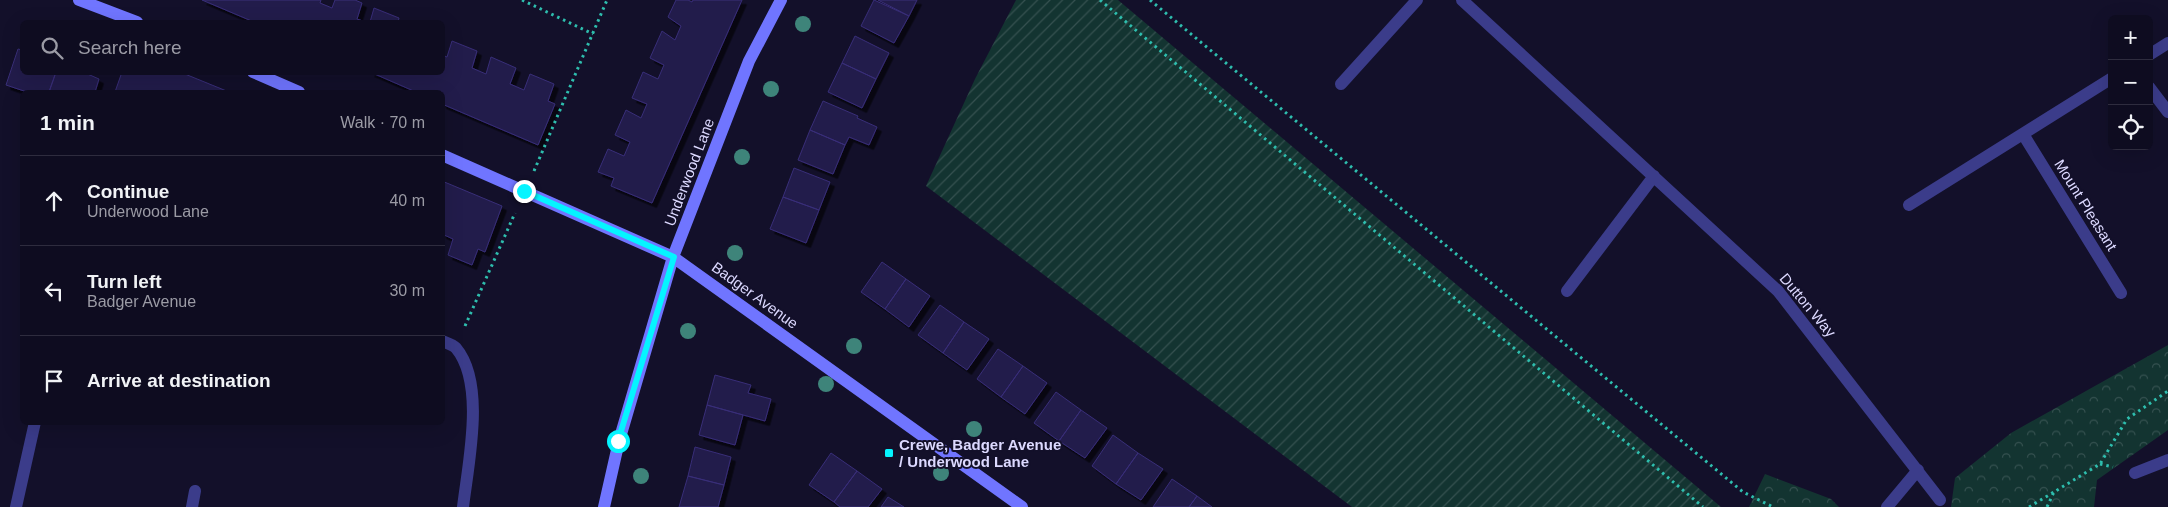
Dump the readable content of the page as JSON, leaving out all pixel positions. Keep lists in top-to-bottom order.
{
  "streets": {
    "street": [
      "Underwood Lane",
      "Mount Pleasant",
      "Badger Avenue",
      "Dutton Way"
    ]
  },
  "crossings": [
    ["Underwood Lane", "Badger Avenue"]
  ],
  "places": {
    "transit": ["Crewe, Badger Avenue / Underwood Lane"]
  },
  "page": {
    "map_buttons": ["+", "−"],
    "search": "Search here",
    "heading": ["1 min", "Walk · 70 m"],
    "list": [
      ["Continue", "Underwood Lane", "40 m"],
      ["Turn left", "Badger Avenue", "30 m"],
      "Arrive at destination"
    ]
  }
}
